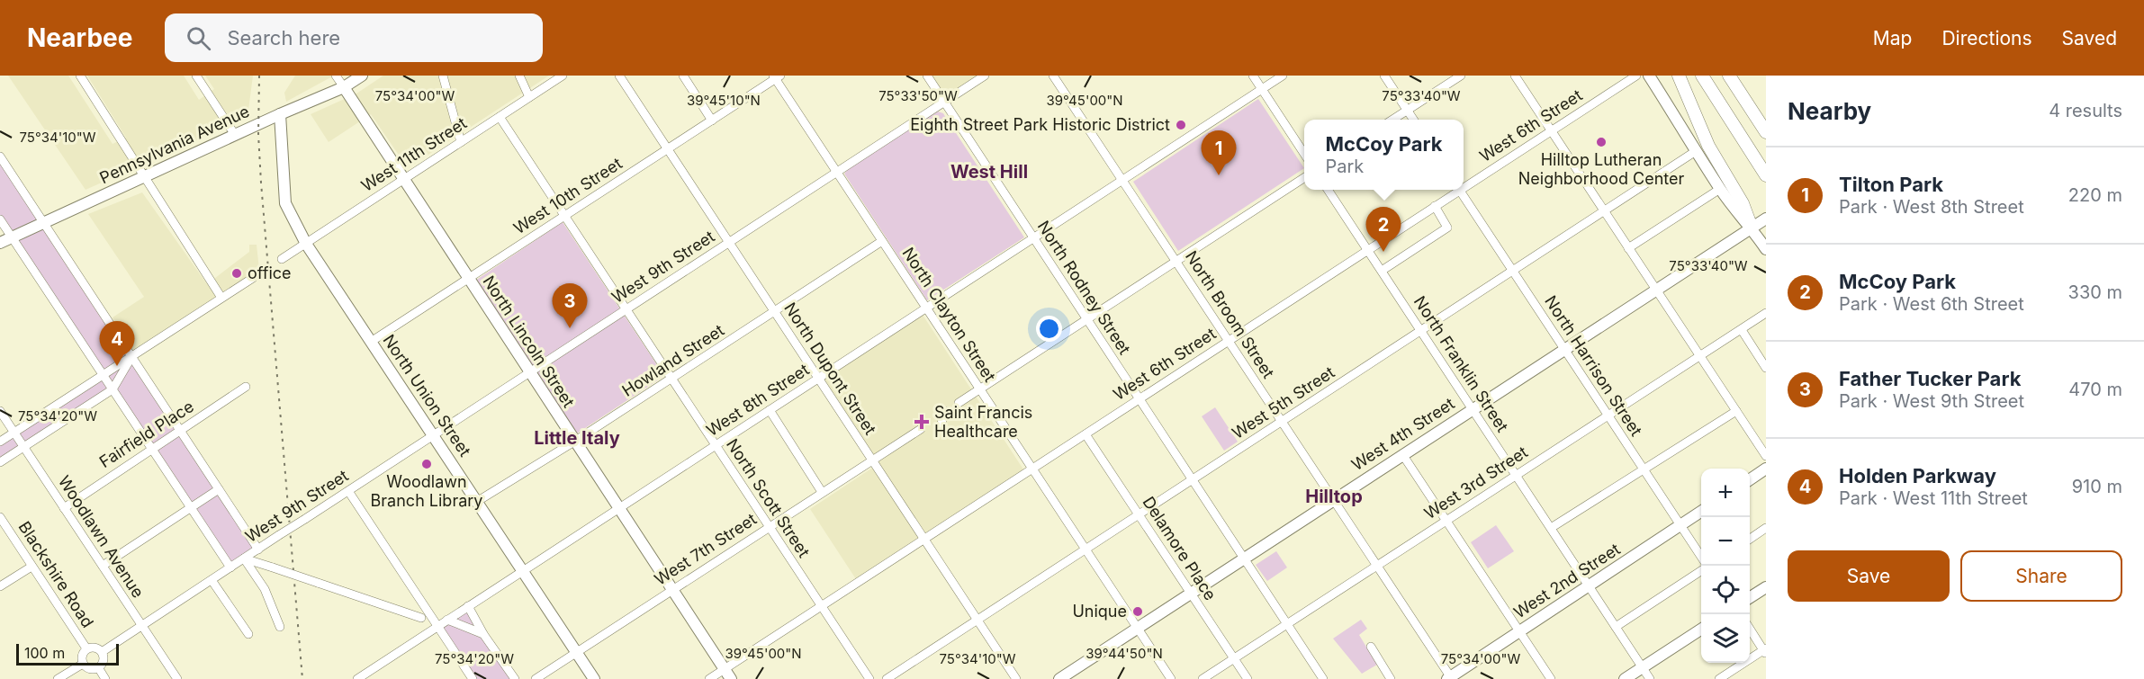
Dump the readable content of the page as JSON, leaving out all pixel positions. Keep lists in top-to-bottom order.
{
  "streets": {
    "main road": [
      "Pennsylvania Avenue",
      "North Lincoln Street",
      "North Union Street",
      "West 4th Street",
      "West 2nd Street"
    ],
    "street": [
      "West 6th Street",
      "West 11th Street",
      "West 10th Street",
      "West 9th Street",
      "North Rodney Street",
      "North Clayton Street",
      "North Broom Street",
      "Howland Street",
      "North Franklin Street",
      "North Harrison Street",
      "North Dupont Street",
      "West 8th Street",
      "West 5th Street",
      "Fairfield Place",
      "West 3rd Street",
      "North Scott Street",
      "Woodlawn Avenue",
      "Delamore Place",
      "West 7th Street",
      "Blackshire Road"
    ]
  },
  "crossings": [
    ["West 6th Street", "North Rodney Street"],
    ["West 6th Street", "North Clayton Street"],
    ["West 6th Street", "North Broom Street"],
    ["West 6th Street", "North Lincoln Street"],
    ["West 6th Street", "North Franklin Street"],
    ["West 6th Street", "North Dupont Street"],
    ["West 6th Street", "North Scott Street"],
    ["West 6th Street", "Delamore Place"],
    ["Pennsylvania Avenue", "North Lincoln Street"],
    ["Pennsylvania Avenue", "North Union Street"],
    ["West 11th Street", "North Lincoln Street"],
    ["West 11th Street", "North Union Street"],
    ["West 11th Street", "North Scott Street"],
    ["West 10th Street", "North Clayton Street"],
    ["West 10th Street", "North Lincoln Street"],
    ["West 10th Street", "North Dupont Street"],
    ["West 10th Street", "North Union Street"],
    ["West 10th Street", "North Scott Street"],
    ["West 9th Street", "North Rodney Street"],
    ["West 9th Street", "North Clayton Street"],
    ["West 9th Street", "North Lincoln Street"],
    ["West 9th Street", "North Dupont Street"],
    ["West 9th Street", "North Union Street"],
    ["West 9th Street", "North Scott Street"],
    ["West 9th Street", "Woodlawn Avenue"],
    ["West 9th Street", "Blackshire Road"],
    ["North Rodney Street", "West 8th Street"],
    ["North Rodney Street", "West 5th Street"],
    ["North Rodney Street", "West 4th Street"],
    ["North Rodney Street", "West 3rd Street"],
    ["North Clayton Street", "Howland Street"],
    ["North Clayton Street", "West 8th Street"],
    ["North Clayton Street", "West 5th Street"],
    ["North Clayton Street", "West 4th Street"],
    ["North Broom Street", "West 8th Street"],
    ["North Broom Street", "West 5th Street"],
    ["North Broom Street", "West 4th Street"],
    ["North Broom Street", "West 3rd Street"],
    ["North Broom Street", "West 2nd Street"],
    ["North Lincoln Street", "Howland Street"],
    ["North Lincoln Street", "West 8th Street"],
    ["North Lincoln Street", "West 7th Street"],
    ["Howland Street", "North Dupont Street"],
    ["Howland Street", "North Union Street"],
    ["Howland Street", "North Scott Street"],
    ["North Franklin Street", "West 5th Street"],
    ["North Franklin Street", "West 4th Street"],
    ["North Franklin Street", "West 3rd Street"],
    ["North Franklin Street", "West 2nd Street"],
    ["North Harrison Street", "West 5th Street"],
    ["North Harrison Street", "West 4th Street"],
    ["North Harrison Street", "West 3rd Street"],
    ["North Harrison Street", "West 2nd Street"],
    ["North Dupont Street", "West 8th Street"],
    ["North Dupont Street", "West 5th Street"],
    ["North Dupont Street", "West 7th Street"],
    ["North Union Street", "West 8th Street"],
    ["North Union Street", "West 7th Street"],
    ["West 8th Street", "North Scott Street"],
    ["West 5th Street", "Delamore Place"],
    ["Fairfield Place", "Woodlawn Avenue"],
    ["West 4th Street", "Delamore Place"],
    ["West 3rd Street", "Delamore Place"],
    ["North Scott Street", "West 7th Street"]
  ],
  "districts": ["West Hill", "Little Italy", "Hilltop"],
  "places": {
    "other": [
      "Eighth Street Park Historic District",
      "Hilltop Lutheran Neighborhood Center",
      "office",
      "Woodlawn Branch Library",
      "Unique"
    ],
    "health": ["Saint Francis Healthcare"]
  },
  "scale_bar": "100 m",
  "page": {
    "header": "Nearbee",
    "search": "Search here",
    "nav": ["Map", "Directions", "Saved"],
    "heading": ["Nearby", "4 results"],
    "popup": ["McCoy Park", "Park"],
    "pins": [
      "1",
      "2",
      "3",
      "4"
    ],
    "list": [
      {
        "mark": "1",
        "name": "Tilton Park",
        "note": "Park · West 8th Street",
        "value": "220 m"
      },
      {
        "mark": "2",
        "name": "McCoy Park",
        "note": "Park · West 6th Street",
        "value": "330 m"
      },
      {
        "mark": "3",
        "name": "Father Tucker Park",
        "note": "Park · West 9th Street",
        "value": "470 m"
      },
      {
        "mark": "4",
        "name": "Holden Parkway",
        "note": "Park · West 11th Street",
        "value": "910 m"
      }
    ],
    "map_buttons": ["+", "−"],
    "buttons": ["Save", "Share"],
    "scale": "100 m"
  },
  "coordinates": [
    "75°34'00\"W",
    "75°33'50\"W",
    "75°33'40\"W",
    "39°45'10\"N",
    "39°45'00\"N",
    "75°34'10\"W",
    "75°34'20\"W",
    "39°44'50\"N"
  ]
}
